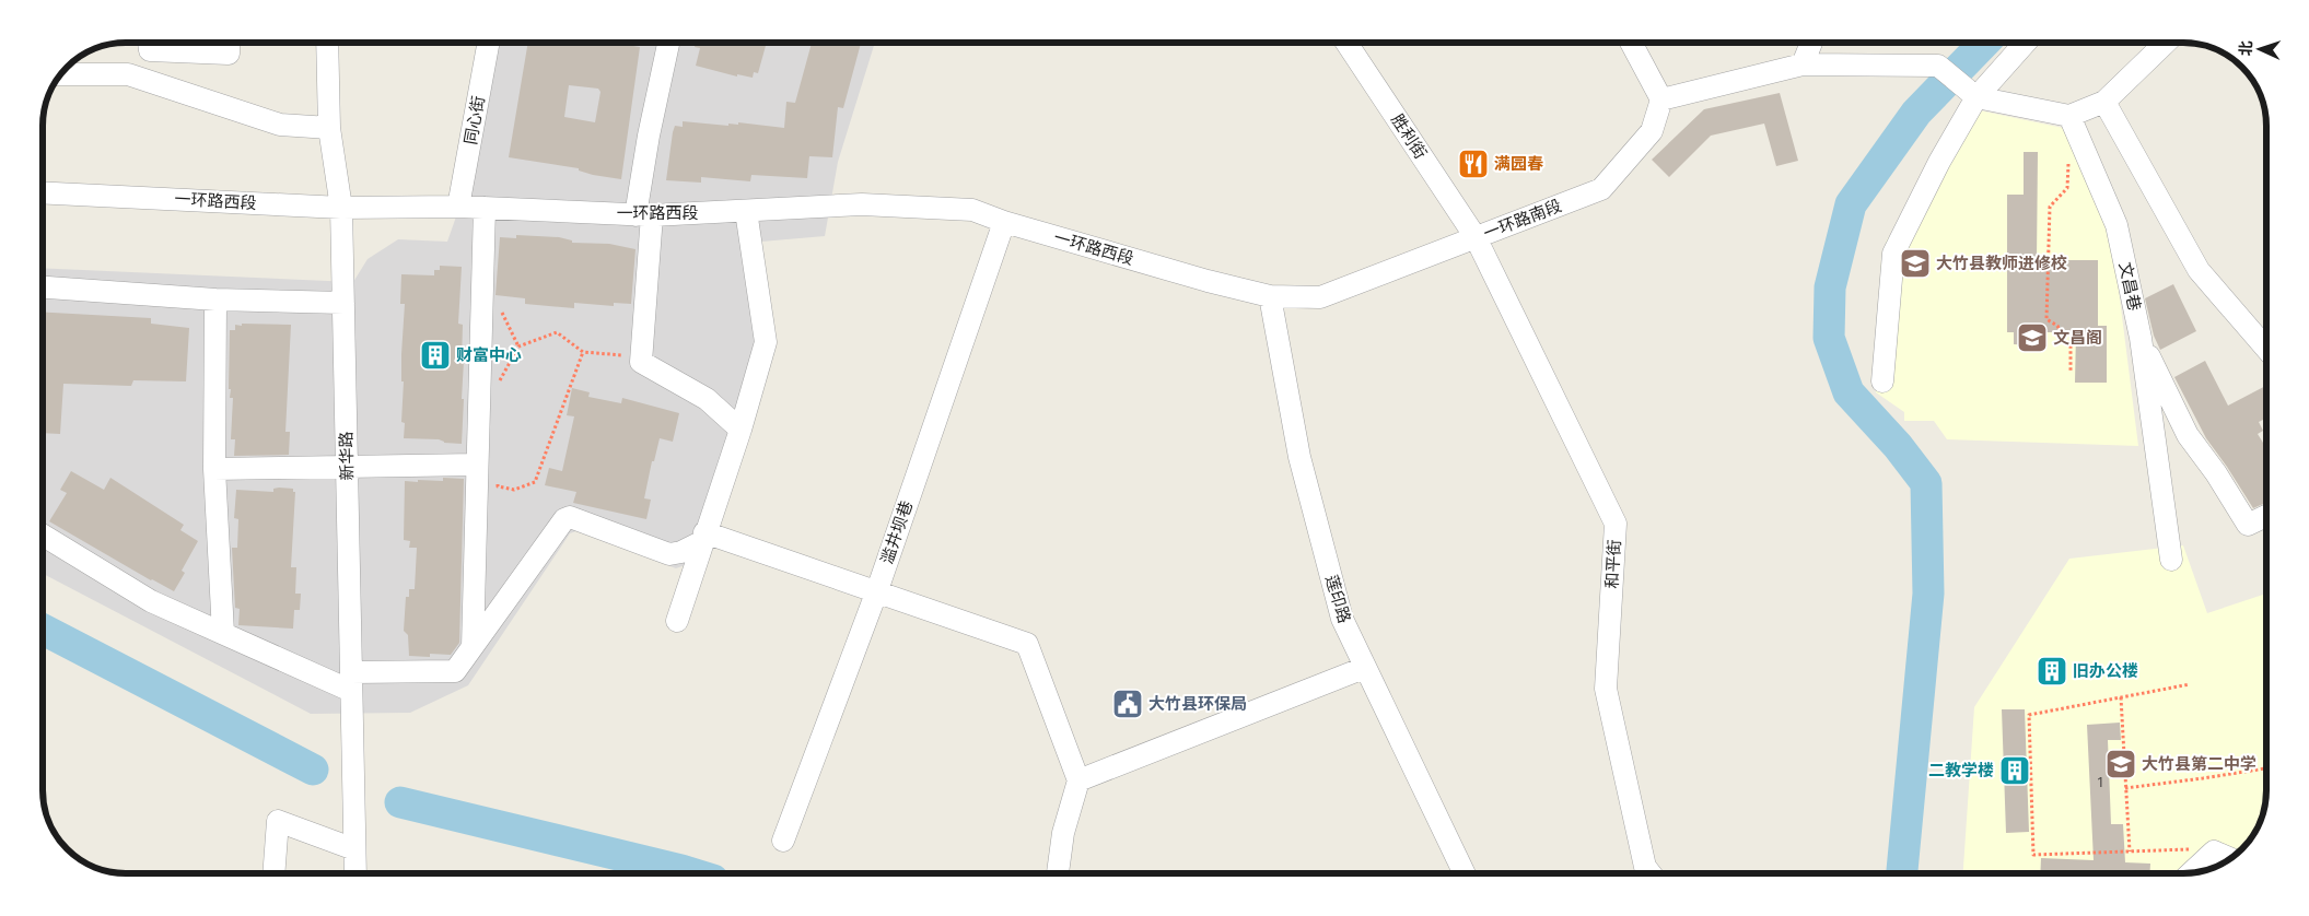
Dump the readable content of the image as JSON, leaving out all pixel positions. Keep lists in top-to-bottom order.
{
  "streets": {
    "street": [
      "同心街",
      "胜利街",
      "一环路西段",
      "一环路南段",
      "文昌巷",
      "新华路",
      "滥井坝巷",
      "和平街",
      "莲印路"
    ]
  },
  "crossings": [
    ["同心街", "一环路西段"],
    ["胜利街", "一环路南段"],
    ["胜利街", "和平街"],
    ["一环路西段", "一环路南段"],
    ["一环路西段", "新华路"],
    ["一环路西段", "滥井坝巷"],
    ["一环路西段", "莲印路"],
    ["一环路南段", "和平街"],
    ["一环路南段", "莲印路"]
  ],
  "places": {
    "restaurant": ["满园春"],
    "school or university": ["大竹县教师进修校", "文昌阁", "大竹县第二中学"],
    "building": ["财富中心", "旧办公楼", "二教学楼"],
    "public building": ["大竹县环保局"]
  },
  "house_numbers": ["1"],
  "north": "left"
}
